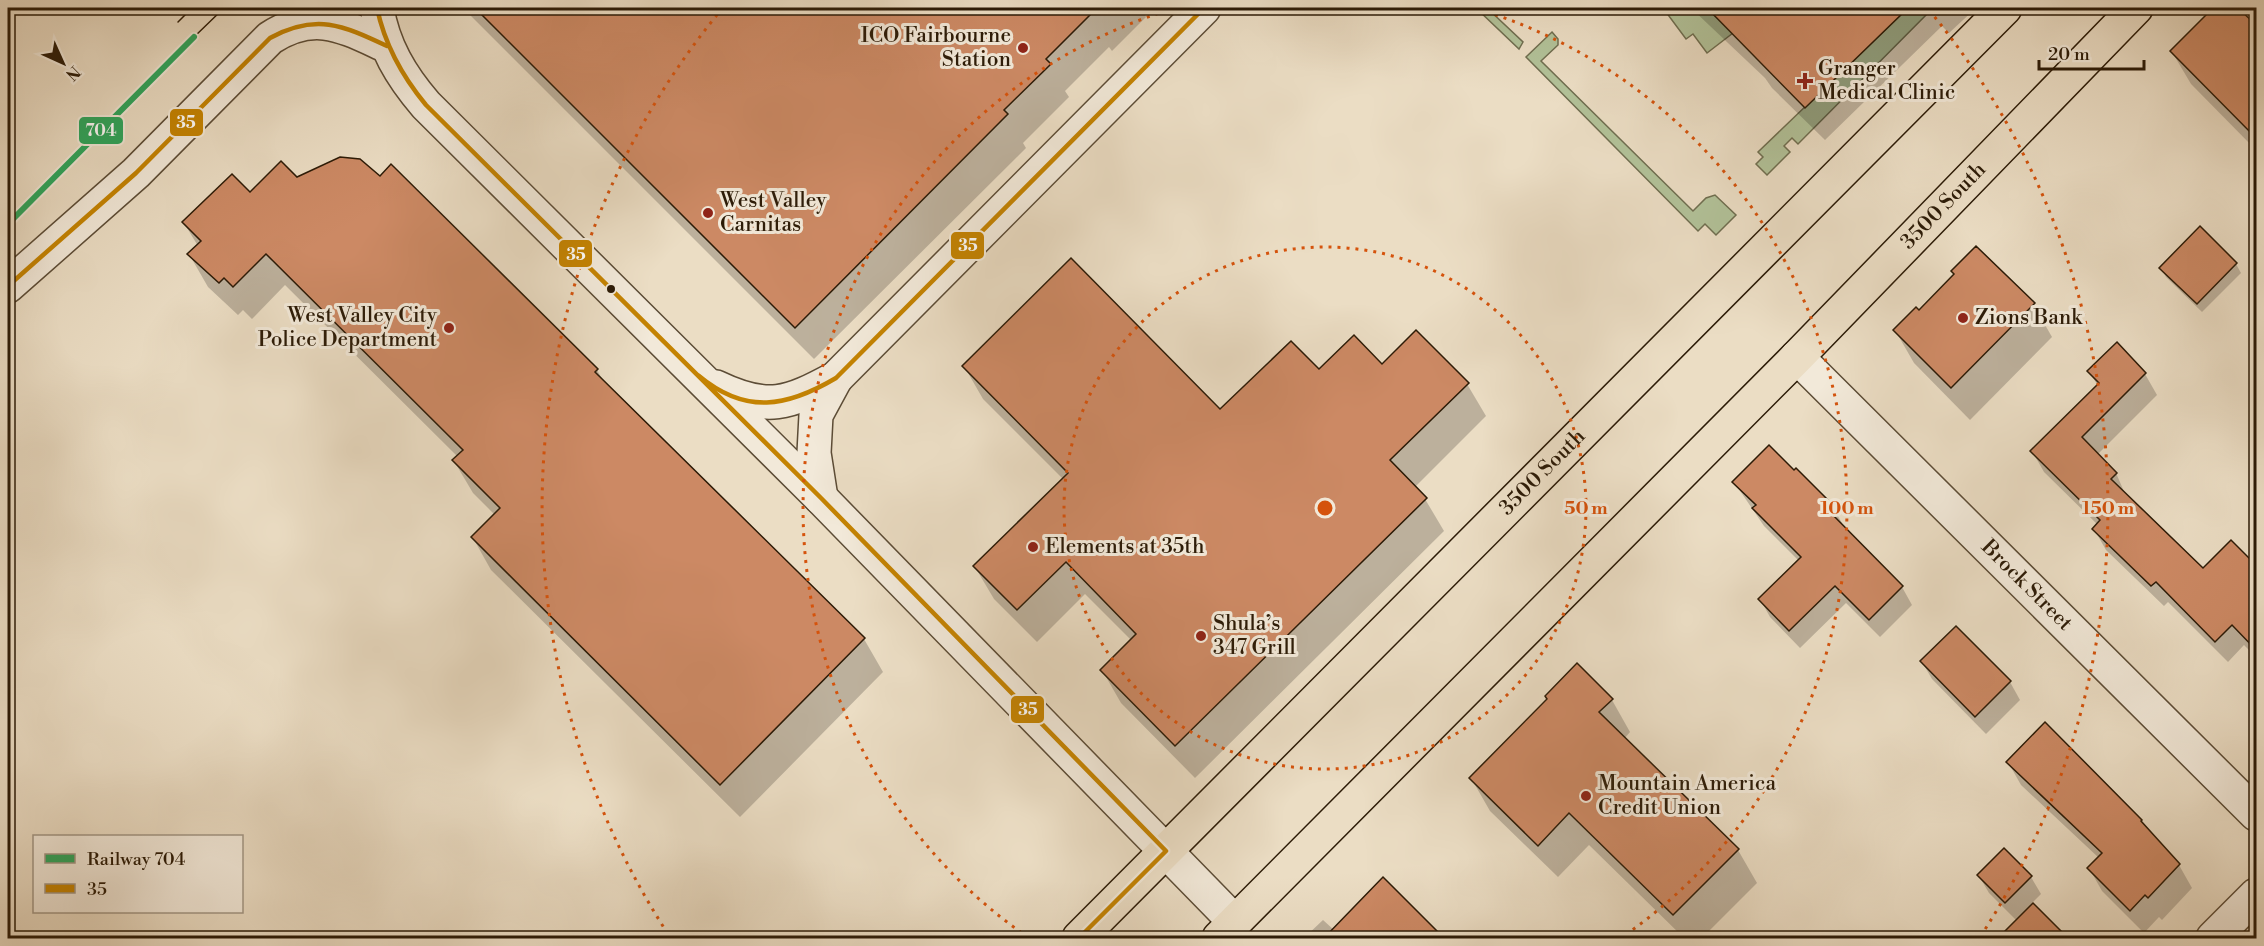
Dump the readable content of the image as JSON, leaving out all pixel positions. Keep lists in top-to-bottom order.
{
  "streets": {
    "main road": ["3500 South"],
    "street": ["Brock Street"]
  },
  "crossings": [
    ["3500 South", "Brock Street"]
  ],
  "places": {
    "other": [
      "ICO Fairbourne Station",
      "West Valley Carnitas",
      "Zions Bank",
      "West Valley City Police Department",
      "Elements at 35th",
      "Shula’s 347 Grill",
      "Mountain America Credit Union"
    ],
    "health": ["Granger Medical Clinic"]
  },
  "lines": ["transit line 35", "rail line 704"],
  "legend": ["Railway 704", "35"],
  "scale_bar": "20 m",
  "north": "bottom right",
  "rings": ["50 m", "100 m", "150 m"]
}
